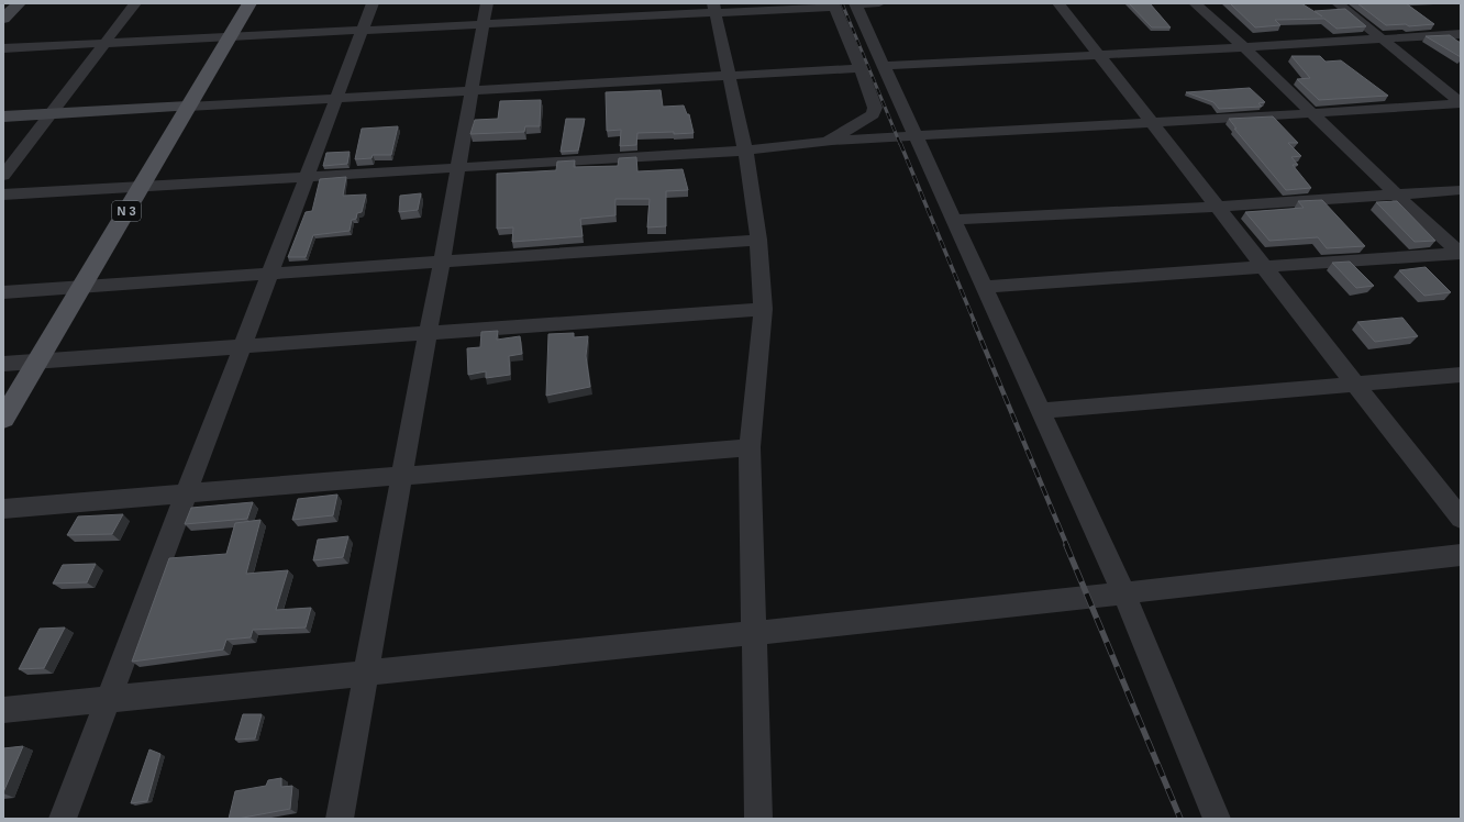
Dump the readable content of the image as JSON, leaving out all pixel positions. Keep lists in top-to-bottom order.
{
  "streets": {
    "main road": ["N 3"]
  }
}
